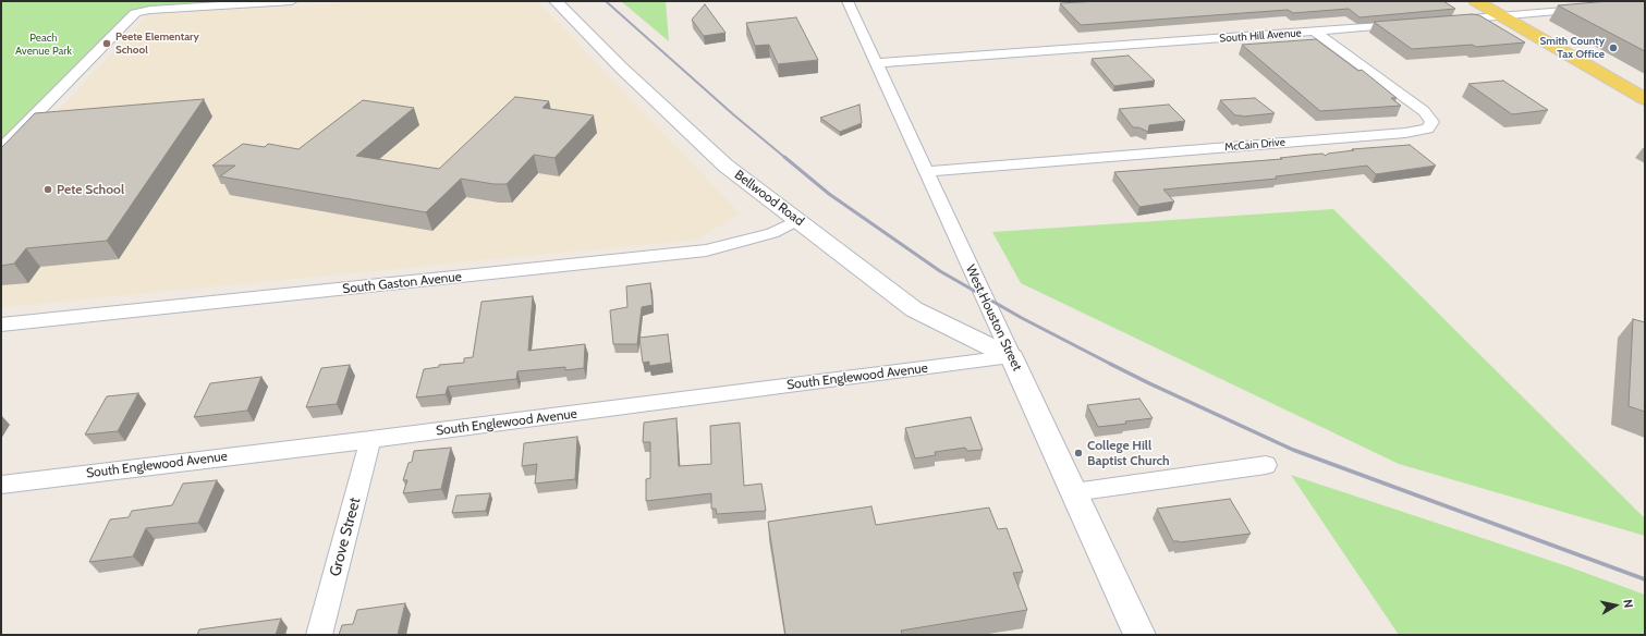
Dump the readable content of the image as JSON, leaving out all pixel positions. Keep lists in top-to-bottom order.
{
  "streets": {
    "street": [
      "South Hill Avenue",
      "McCain Drive",
      "Bellwood Road",
      "South Gaston Avenue",
      "West Houston Street",
      "South Englewood Avenue",
      "Grove Street"
    ]
  },
  "crossings": [
    ["South Hill Avenue", "McCain Drive"],
    ["South Hill Avenue", "West Houston Street"],
    ["McCain Drive", "West Houston Street"],
    ["Bellwood Road", "South Gaston Avenue"],
    ["Bellwood Road", "West Houston Street"],
    ["Bellwood Road", "South Englewood Avenue"],
    ["West Houston Street", "South Englewood Avenue"],
    ["South Englewood Avenue", "Grove Street"]
  ],
  "parks": ["Peach Avenue Park"],
  "places": [
    "Peete Elementary School",
    "Smith County Tax Office",
    "Pete School",
    "College Hill Baptist Church"
  ],
  "north": "right"
}
